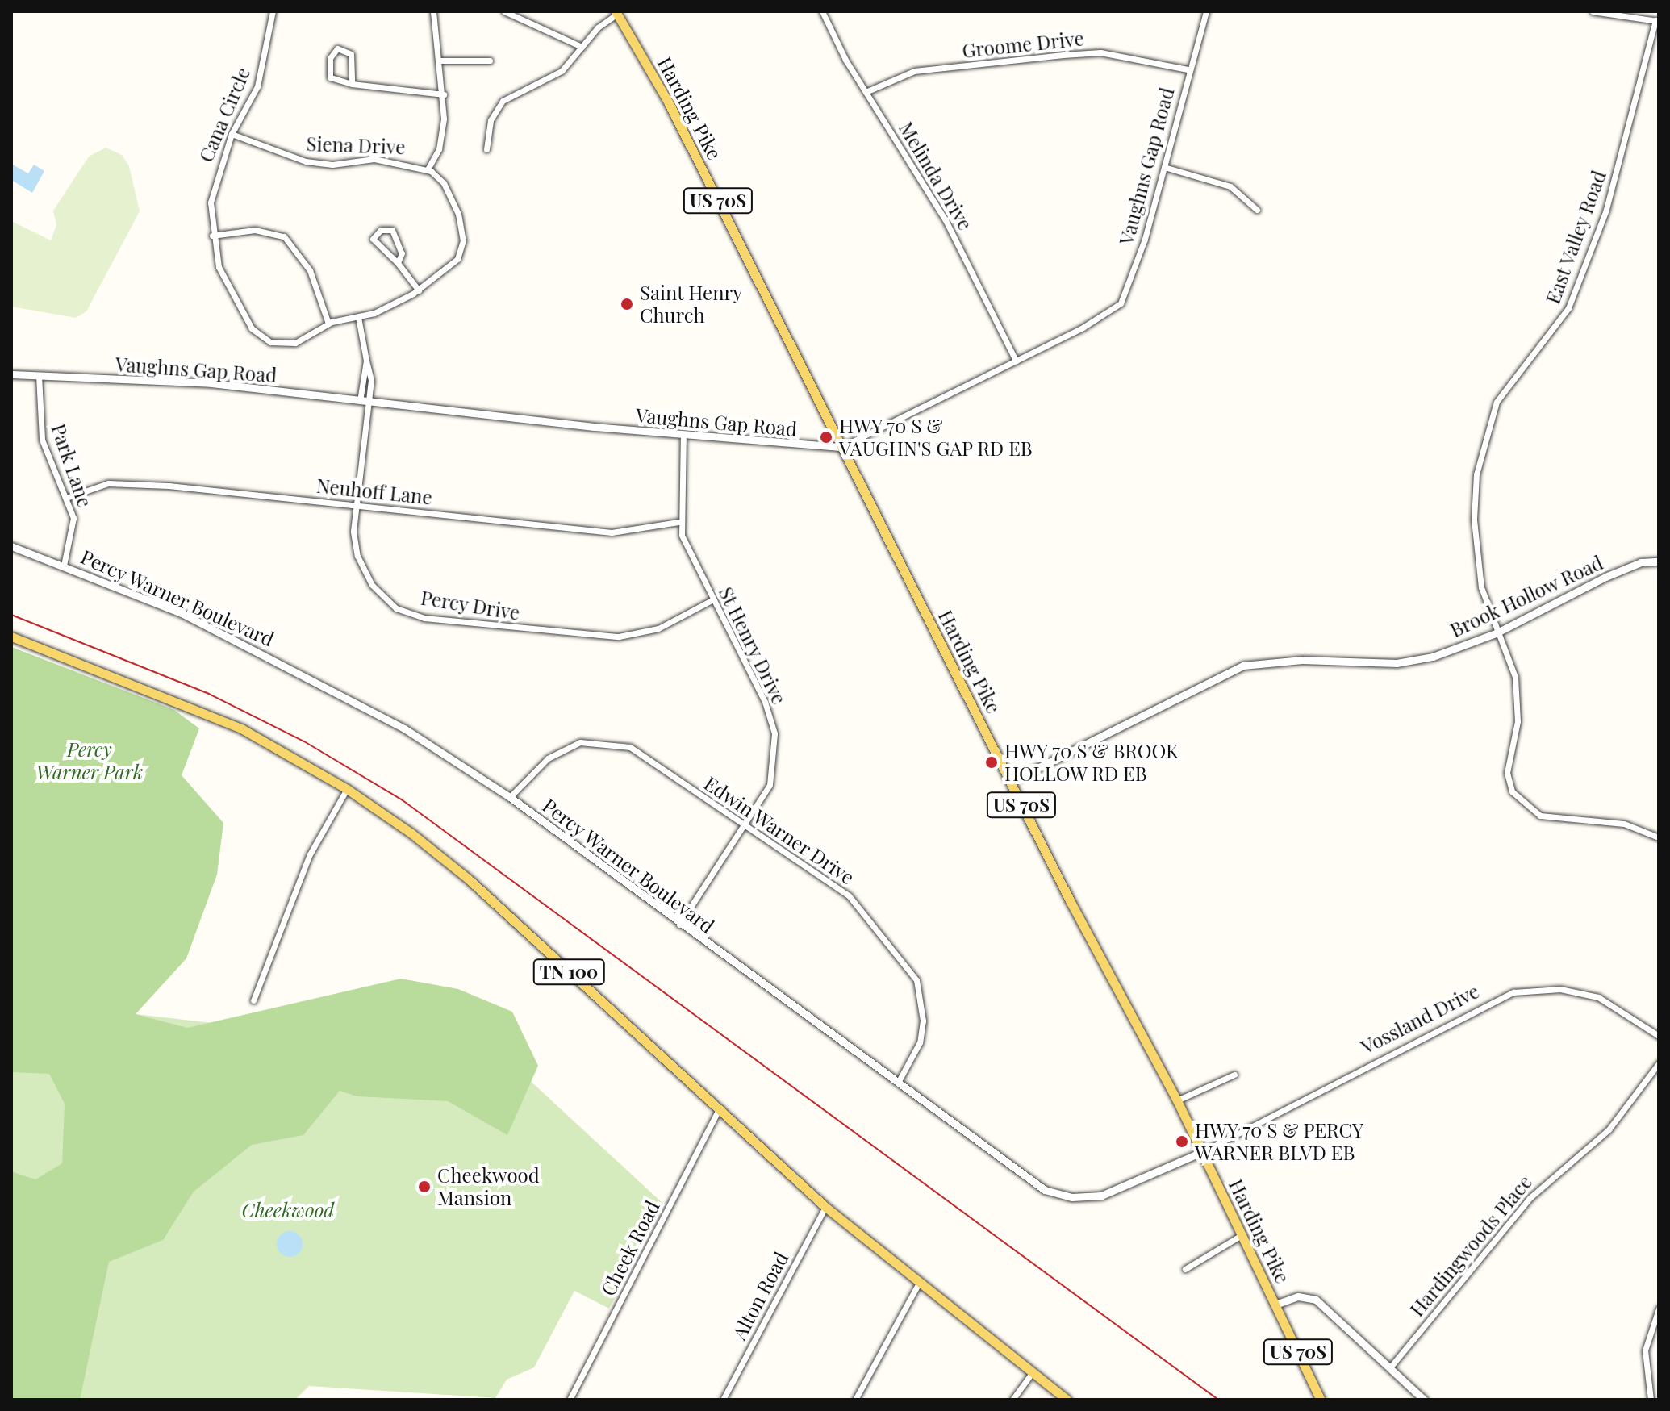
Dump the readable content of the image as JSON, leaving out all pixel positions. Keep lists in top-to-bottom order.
{
  "streets": {
    "main road": ["Harding Pike", "US 70S", "TN 100"],
    "street": [
      "Groome Drive",
      "Cana Circle",
      "Siena Drive",
      "Vaughns Gap Road",
      "Melinda Drive",
      "East Valley Road",
      "Park Lane",
      "Neuhoff Lane",
      "Brook Hollow Road",
      "Percy Warner Boulevard",
      "Percy Drive",
      "St Henry Drive",
      "Edwin Warner Drive",
      "Vossland Drive",
      "Hardingwoods Place",
      "Cheek Road",
      "Alton Road"
    ]
  },
  "crossings": [
    ["Groome Drive", "Vaughns Gap Road"],
    ["Groome Drive", "Melinda Drive"],
    ["Harding Pike", "Vaughns Gap Road"],
    ["Harding Pike", "Brook Hollow Road"],
    ["Harding Pike", "Percy Warner Boulevard"],
    ["Harding Pike", "Vossland Drive"],
    ["Cana Circle", "Siena Drive"],
    ["Vaughns Gap Road", "Melinda Drive"],
    ["Vaughns Gap Road", "Park Lane"],
    ["Vaughns Gap Road", "Percy Drive"],
    ["Vaughns Gap Road", "St Henry Drive"],
    ["East Valley Road", "Brook Hollow Road"],
    ["Park Lane", "Neuhoff Lane"],
    ["Park Lane", "Percy Warner Boulevard"],
    ["Neuhoff Lane", "Percy Drive"],
    ["Neuhoff Lane", "St Henry Drive"],
    ["Percy Warner Boulevard", "St Henry Drive"],
    ["Percy Warner Boulevard", "Edwin Warner Drive"],
    ["Percy Warner Boulevard", "Vossland Drive"],
    ["Percy Drive", "St Henry Drive"],
    ["St Henry Drive", "Edwin Warner Drive"],
    ["TN 100", "Cheek Road"],
    ["TN 100", "Alton Road"]
  ],
  "parks": ["Percy Warner Park", "Cheekwood"],
  "places": [
    "Saint Henry Church",
    "HWY 70 S & VAUGHN'S GAP RD EB",
    "HWY 70 S & BROOK HOLLOW RD EB",
    "HWY 70 S & PERCY WARNER BLVD EB",
    "Cheekwood Mansion"
  ]
}
